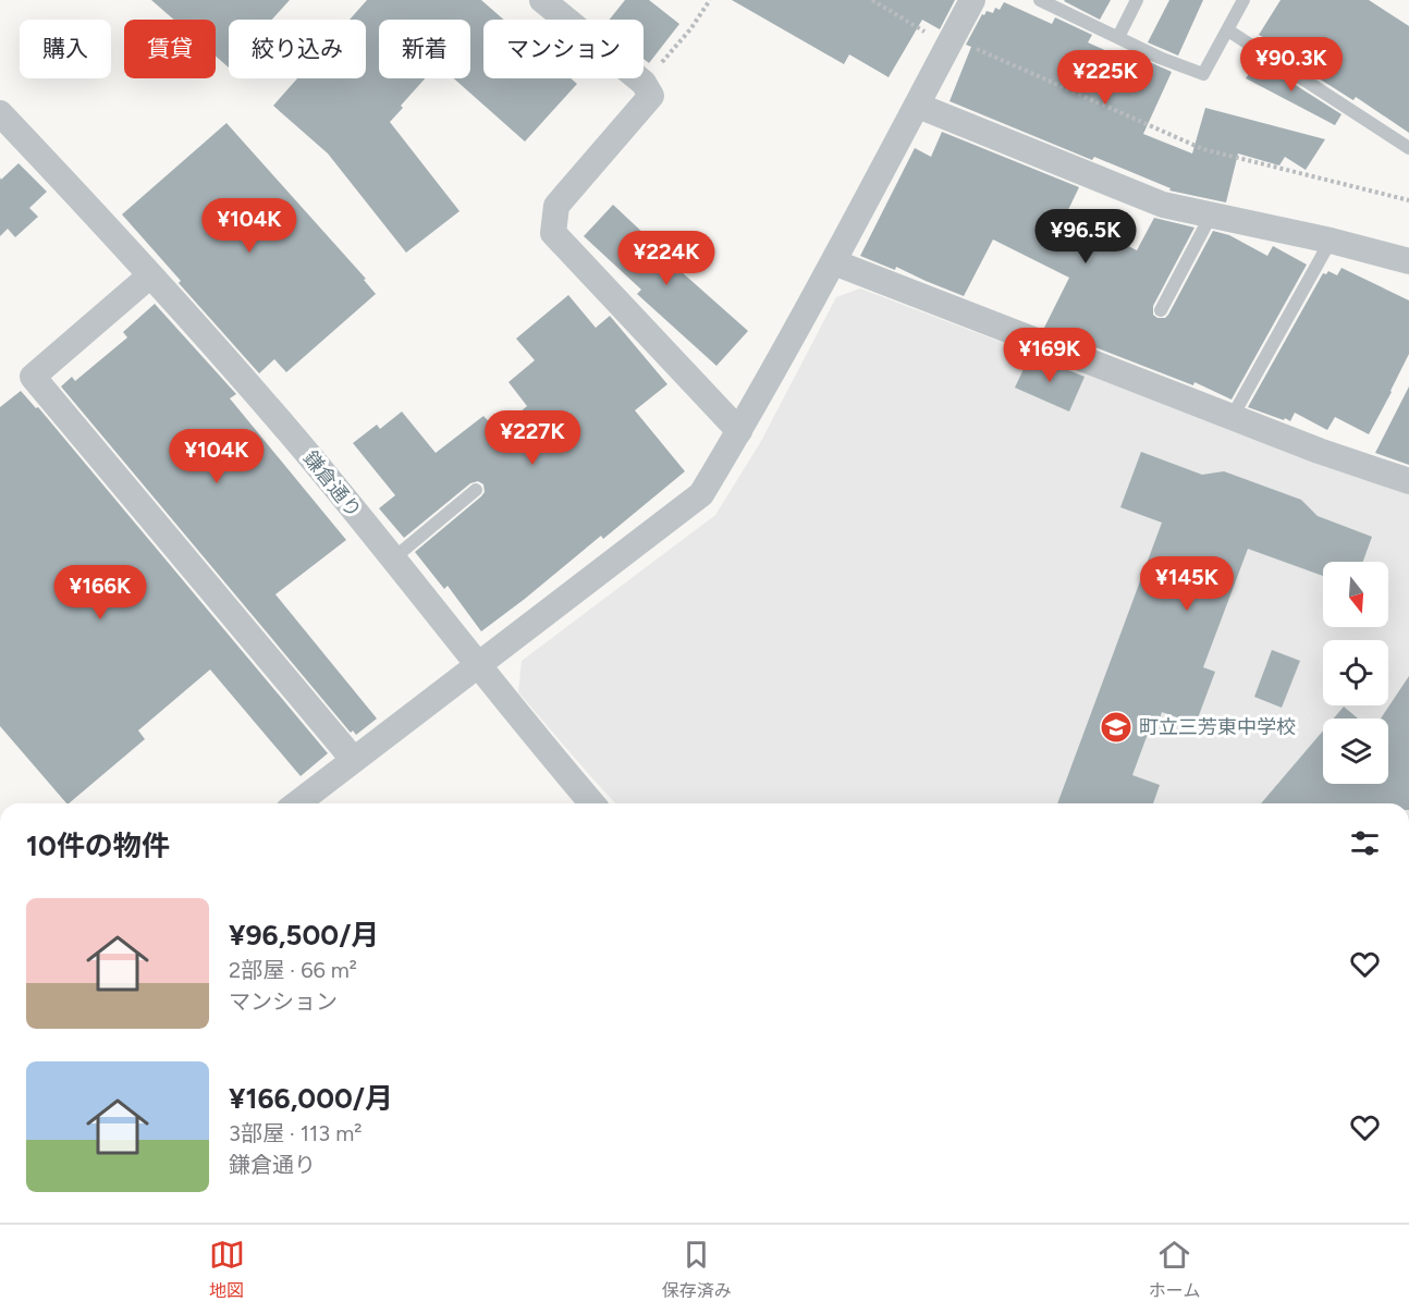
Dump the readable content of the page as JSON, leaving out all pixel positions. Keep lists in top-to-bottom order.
{
  "streets": {
    "street": ["鎌倉通り"]
  },
  "places": {
    "school or university": ["町立三芳東中学校"]
  },
  "north": "bottom",
  "page": {
    "chip": [
      "購入",
      "賃貸",
      "絞り込み",
      "新着",
      "マンション"
    ],
    "price": [
      "¥90.3K",
      "¥225K",
      "¥104K",
      "¥96.5K",
      "¥224K",
      "¥169K",
      "¥227K",
      "¥104K",
      "¥145K",
      "¥166K"
    ],
    "heading": "10件の物件",
    "list": [
      {
        "name": "¥96,500/月",
        "note": "2部屋 · 66 m² · マンション"
      },
      {
        "name": "¥166,000/月",
        "note": "3部屋 · 113 m² · 鎌倉通り"
      }
    ],
    "tabs": ["地図", "保存済み", "ホーム"]
  }
}
